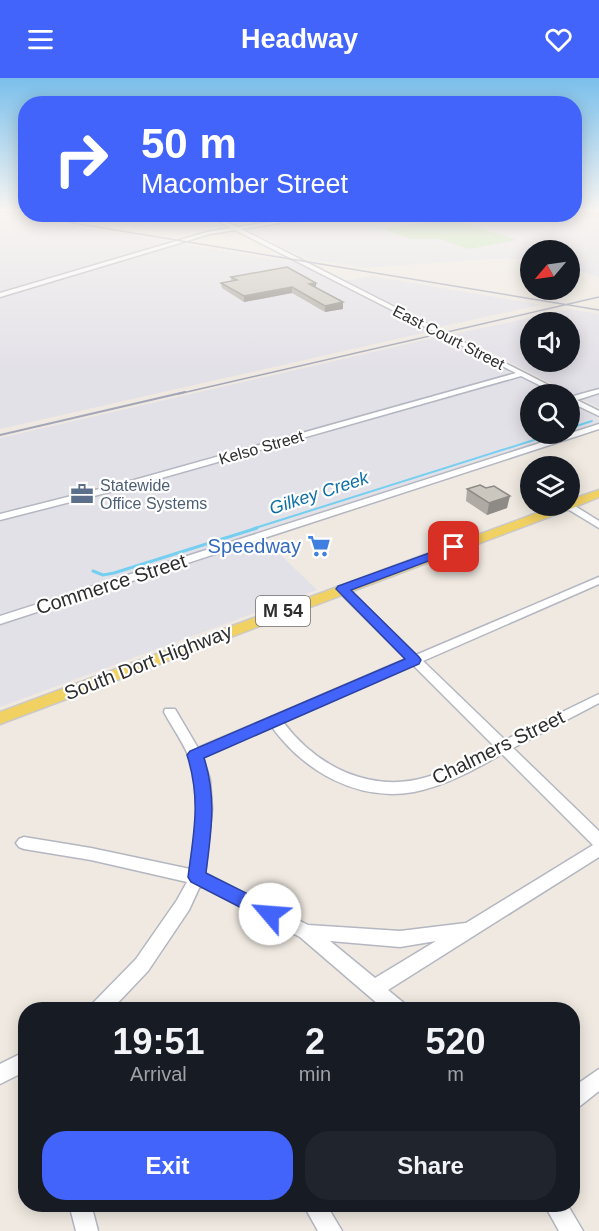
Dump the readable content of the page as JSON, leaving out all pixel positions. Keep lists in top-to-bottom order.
{
  "streets": {
    "main road": ["M 54", "South Dort Highway"],
    "street": [
      "East Court Street",
      "Kelso Street",
      "Commerce Street",
      "Chalmers Street"
    ]
  },
  "crossings": [
    ["East Court Street", "Kelso Street"]
  ],
  "water": ["Gilkey Creek"],
  "places": {
    "office": ["Statewide Office Systems"],
    "supermarket": ["Speedway"]
  },
  "north": "bottom left",
  "page": {
    "header": "Headway",
    "turn": ["50 m", "Macomber Street"],
    "eta": [
      "19:51",
      "Arrival",
      "2",
      "min",
      "520",
      "m"
    ],
    "buttons": ["Exit", "Share"]
  }
}
